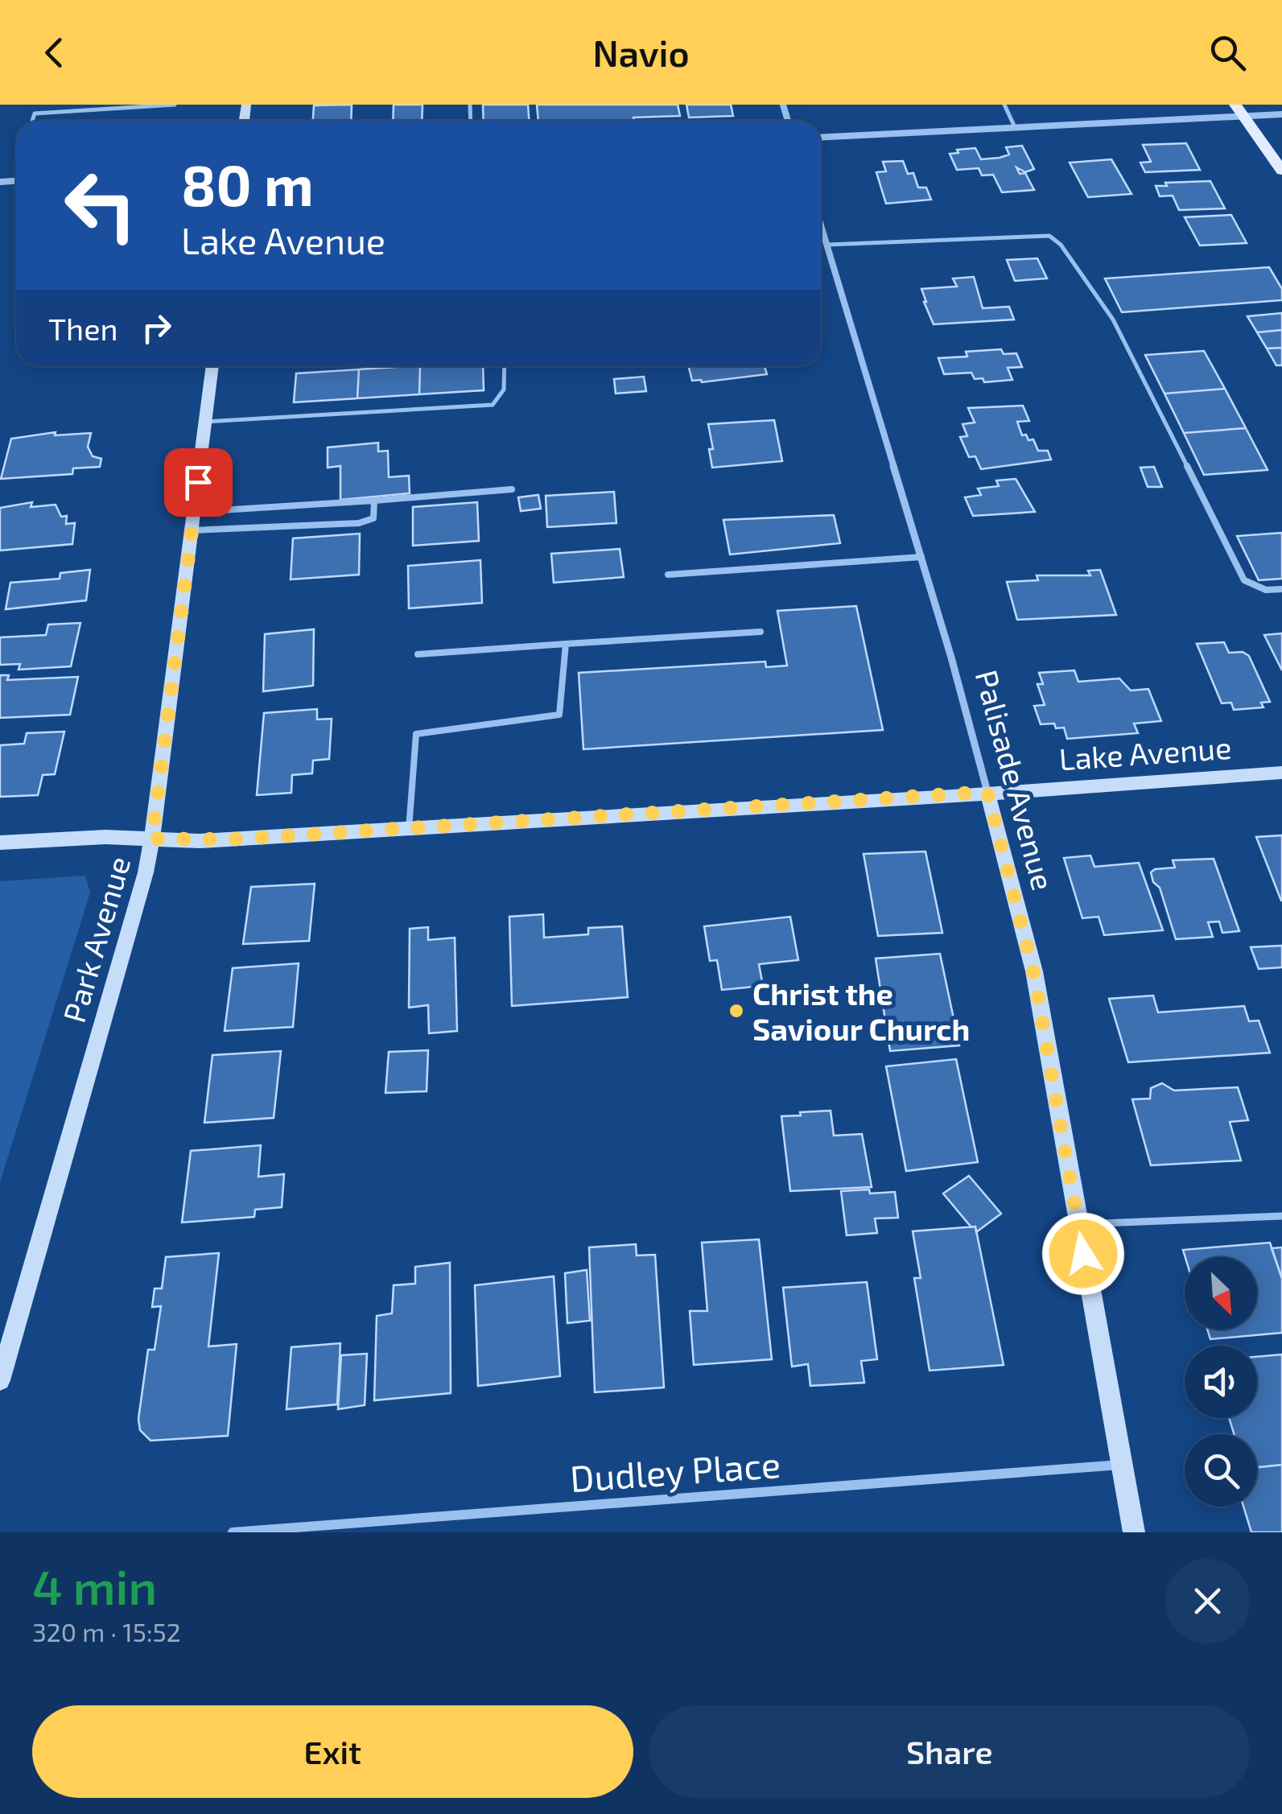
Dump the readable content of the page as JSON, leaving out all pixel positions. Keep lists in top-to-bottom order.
{
  "streets": {
    "street": [
      "Lake Avenue",
      "Palisade Avenue",
      "Park Avenue",
      "Dudley Place"
    ]
  },
  "crossings": [
    ["Lake Avenue", "Palisade Avenue"],
    ["Lake Avenue", "Park Avenue"],
    ["Palisade Avenue", "Dudley Place"]
  ],
  "places": ["Christ the Saviour Church"],
  "north": "bottom right",
  "page": {
    "header": "Navio",
    "turn": ["80 m", "Lake Avenue"],
    "then": "Then",
    "heading": ["4 min", "320 m · 15:52"],
    "buttons": ["Exit", "Share"]
  }
}
